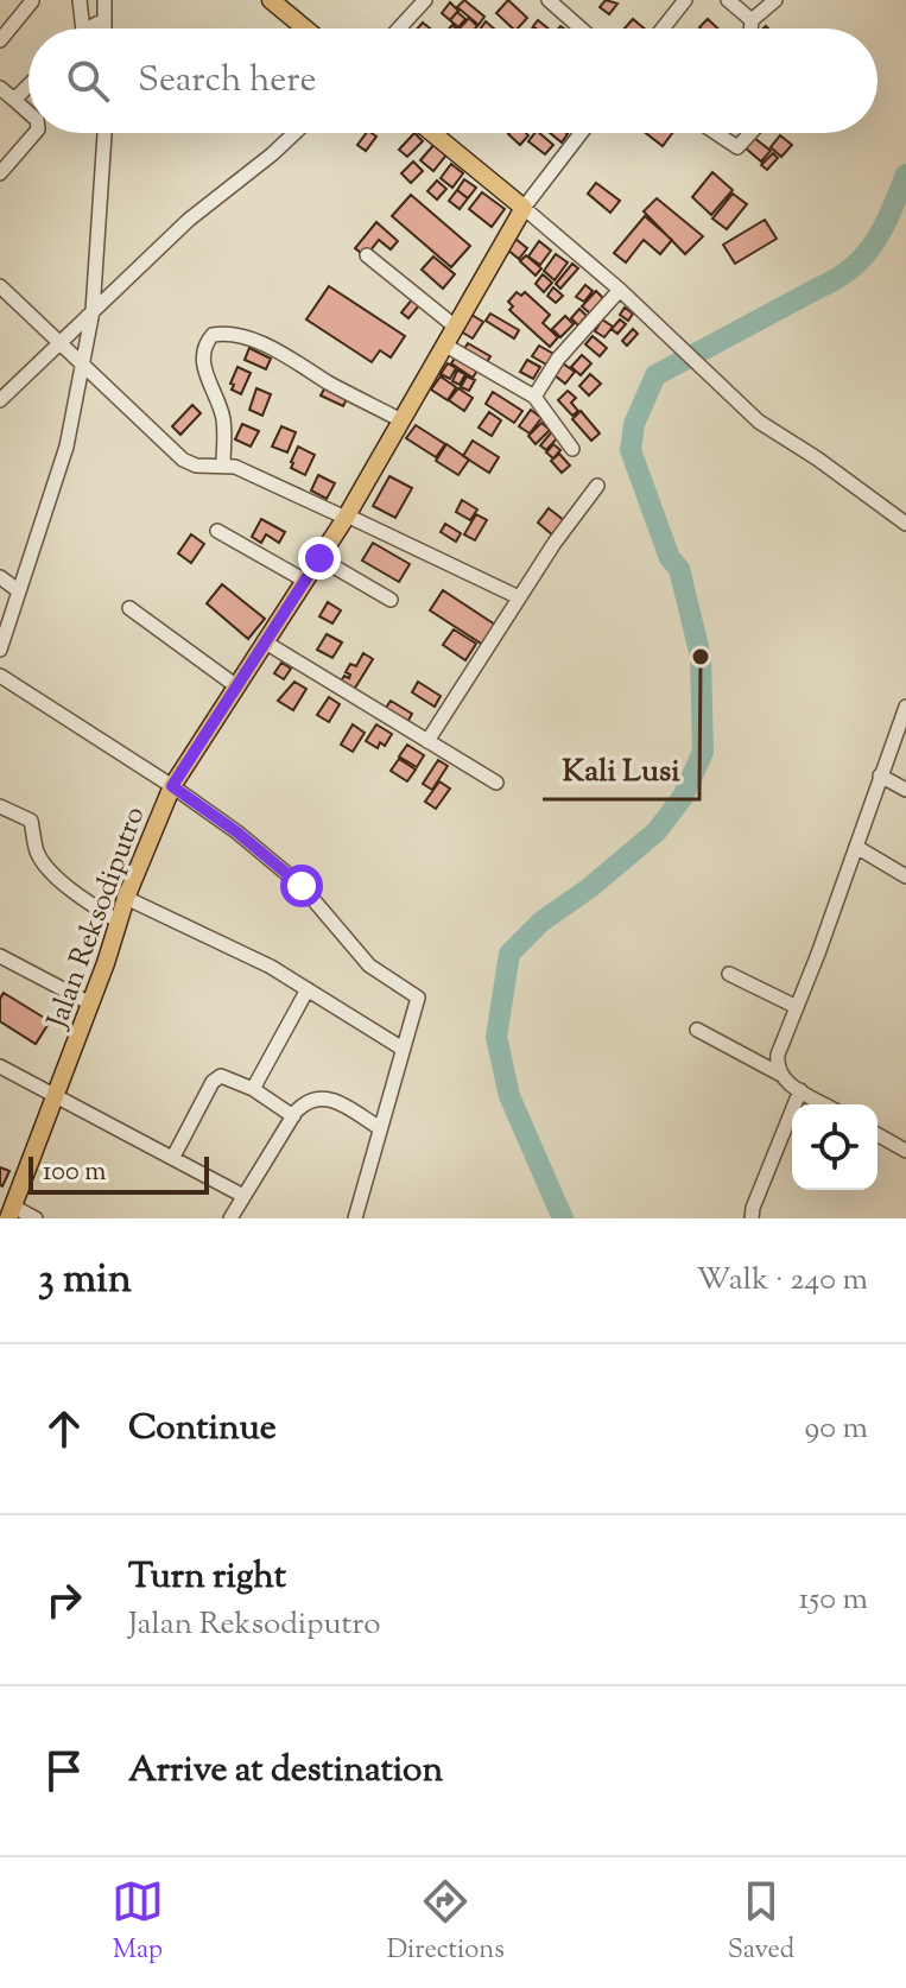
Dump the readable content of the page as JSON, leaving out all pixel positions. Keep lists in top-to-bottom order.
{
  "streets": {
    "main road": ["Jalan Reksodiputro"]
  },
  "places": ["Kali Lusi"],
  "scale_bar": "100 m",
  "page": {
    "search": "Search here",
    "scale": "100 m",
    "heading": ["3 min", "Walk · 240 m"],
    "list": [
      ["Continue", "90 m"],
      ["Turn right", "Jalan Reksodiputro", "150 m"],
      "Arrive at destination"
    ],
    "nav": ["Map", "Directions", "Saved"]
  }
}
